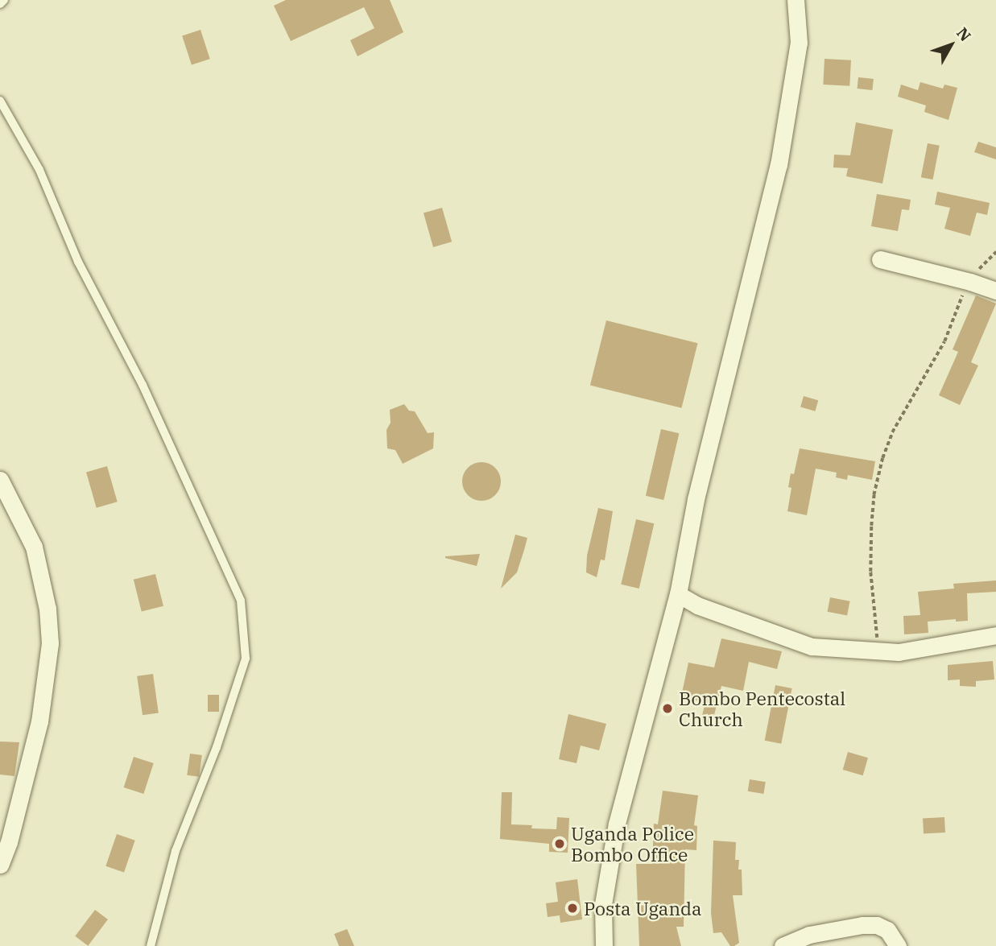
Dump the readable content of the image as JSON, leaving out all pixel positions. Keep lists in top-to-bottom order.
{
  "places": ["Bombo Pentecostal Church", "Uganda Police Bombo Office", "Posta Uganda"],
  "north": "top right"
}
